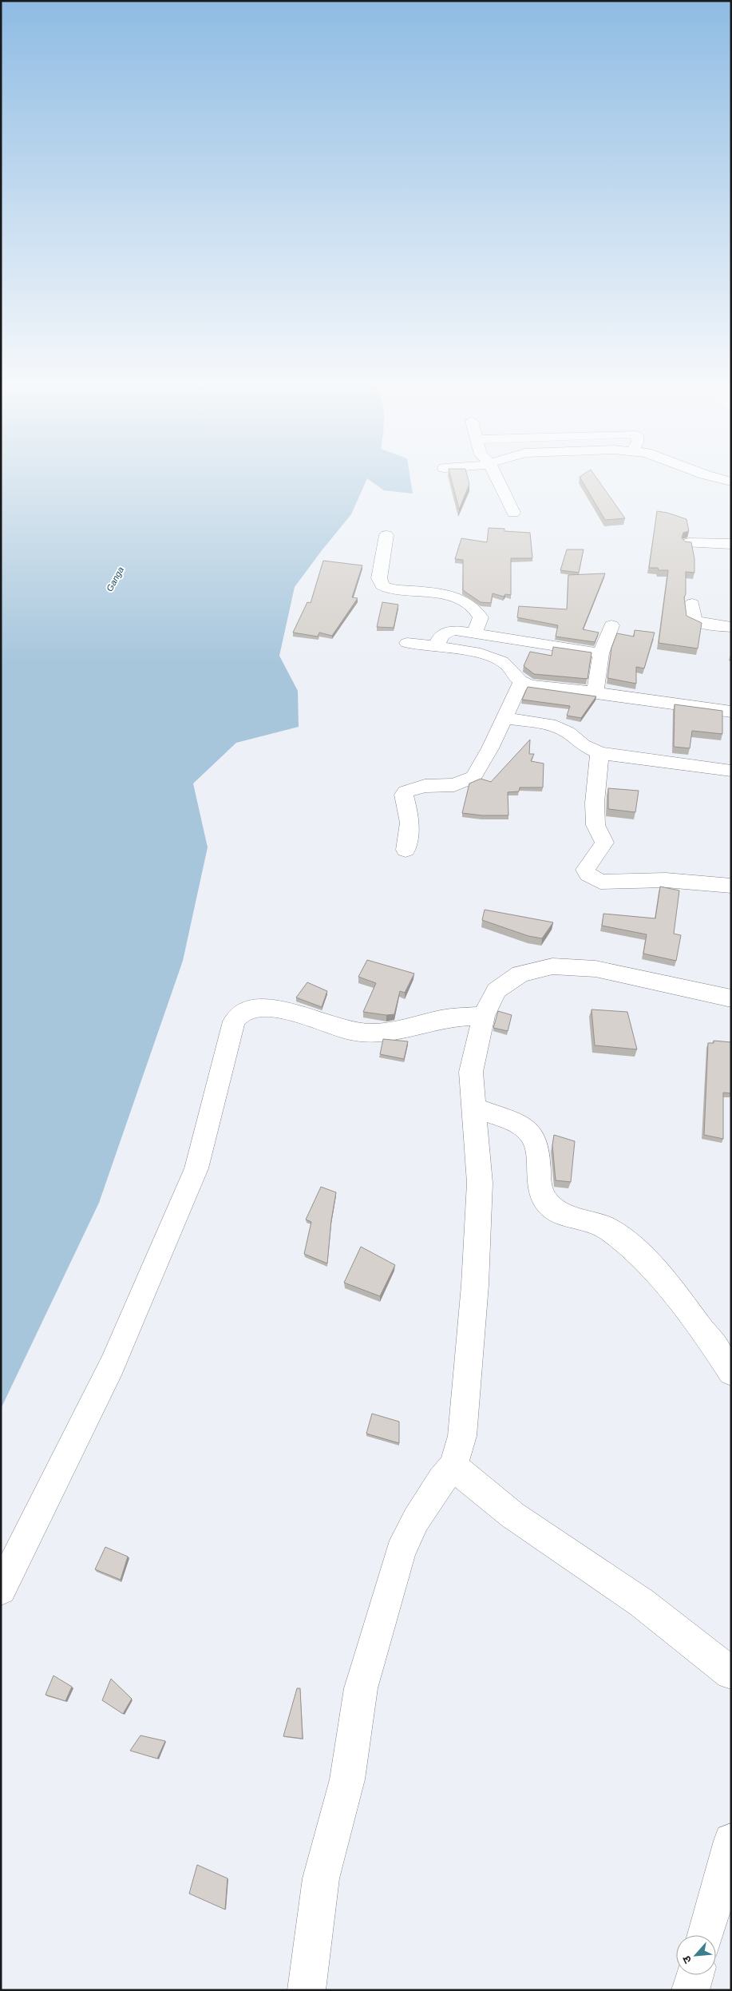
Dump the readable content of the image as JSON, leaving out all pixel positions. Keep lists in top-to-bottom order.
{
  "water": ["Ganga"],
  "north": "bottom left"
}
